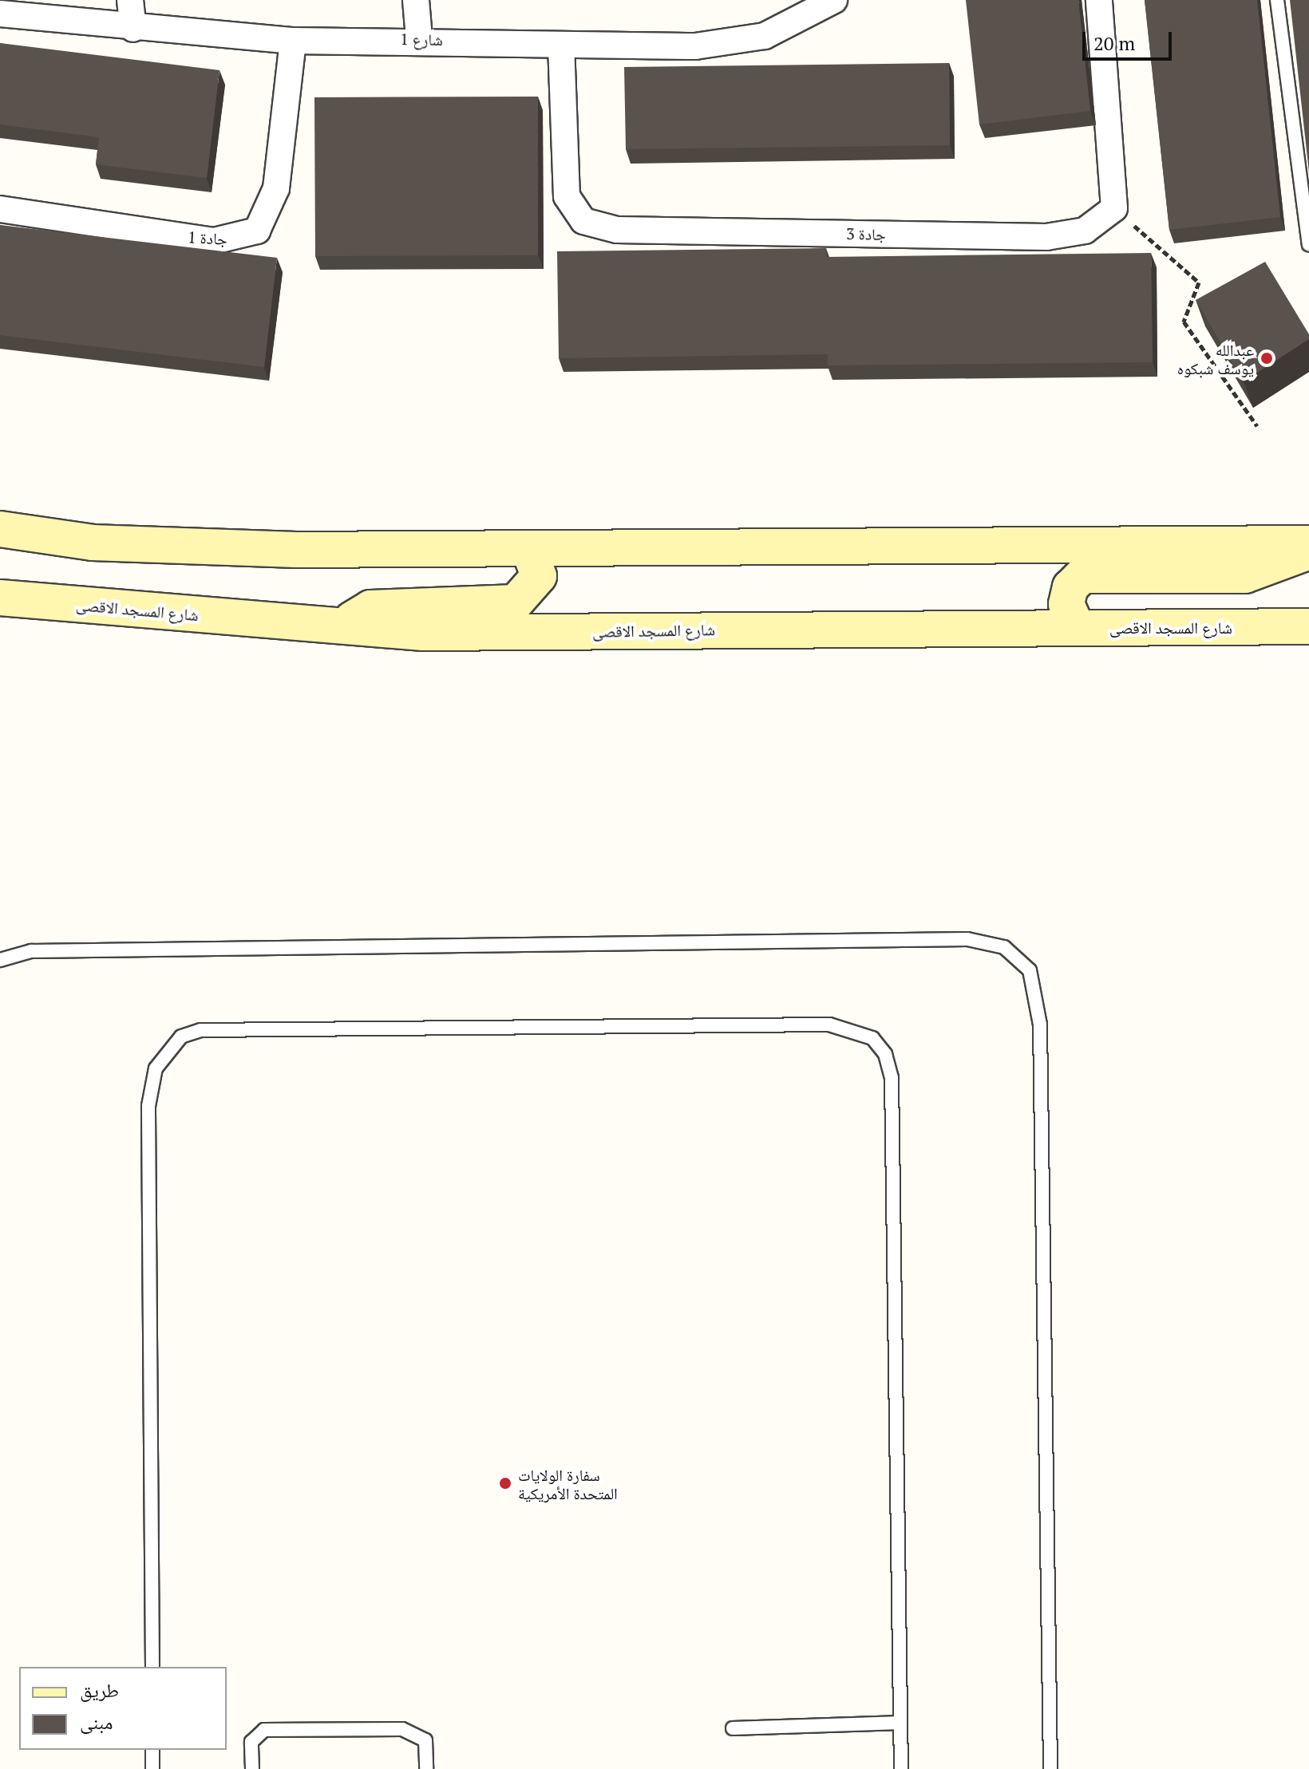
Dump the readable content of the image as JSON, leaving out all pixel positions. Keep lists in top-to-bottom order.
{
  "streets": {
    "main road": ["شارع المسجد الاقصى"],
    "street": ["شارع 1", "جادة 3", "جادة 1"]
  },
  "crossings": [
    ["شارع 1", "جادة 3"],
    ["شارع 1", "جادة 1"]
  ],
  "places": ["عبدالله يوسف شبكوه", "سفارة الولايات المتحدة الأمريكية"],
  "legend": ["طريق", "مبنى"],
  "scale_bar": "20 m"
}
